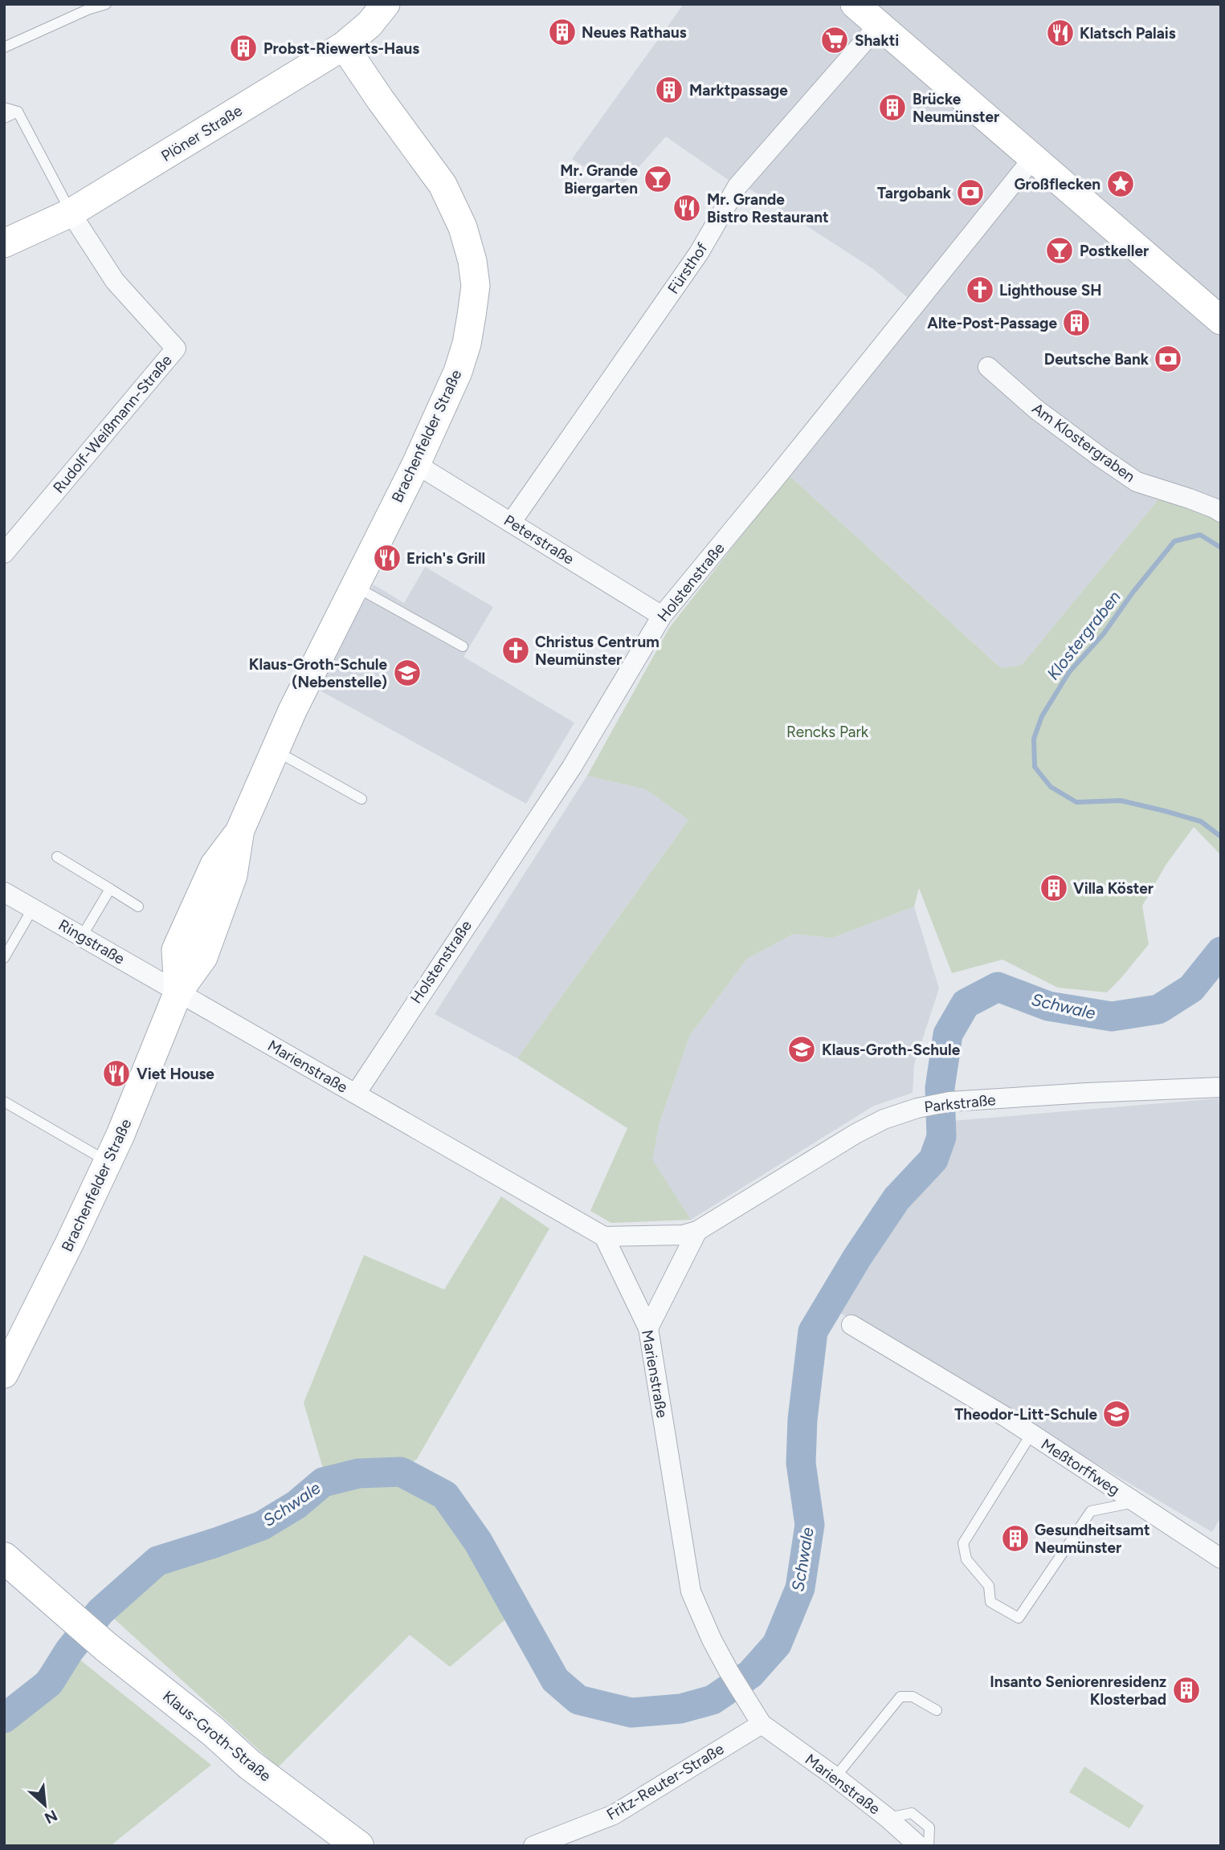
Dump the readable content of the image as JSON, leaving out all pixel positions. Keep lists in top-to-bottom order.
{
  "streets": {
    "main road": ["Klaus-Groth-Straße"],
    "street": [
      "Plöner Straße",
      "Fürsthof",
      "Rudolf-Weißmann-Straße",
      "Brachenfelder Straße",
      "Am Klostergraben",
      "Peterstraße",
      "Holstenstraße",
      "Ringstraße",
      "Marienstraße",
      "Parkstraße",
      "Meßtorffweg",
      "Fritz-Reuter-Straße"
    ]
  },
  "crossings": [
    ["Plöner Straße", "Rudolf-Weißmann-Straße"],
    ["Plöner Straße", "Brachenfelder Straße"],
    ["Fürsthof", "Peterstraße"],
    ["Brachenfelder Straße", "Peterstraße"],
    ["Brachenfelder Straße", "Ringstraße"],
    ["Brachenfelder Straße", "Marienstraße"],
    ["Peterstraße", "Holstenstraße"],
    ["Holstenstraße", "Marienstraße"],
    ["Ringstraße", "Marienstraße"],
    ["Marienstraße", "Fritz-Reuter-Straße"]
  ],
  "water": ["Klostergraben", "Schwale"],
  "parks": ["Rencks Park"],
  "places": {
    "building": [
      "Neues Rathaus",
      "Probst-Riewerts-Haus",
      "Marktpassage",
      "Brücke Neumünster",
      "Alte-Post-Passage",
      "Villa Köster",
      "Gesundheitsamt Neumünster",
      "Insanto Seniorenresidenz Klosterbad"
    ],
    "restaurant": [
      "Klatsch Palais",
      "Mr. Grande Bistro Restaurant",
      "Erich's Grill",
      "Viet House"
    ],
    "supermarket": ["Shakti"],
    "bar": ["Mr. Grande Biergarten", "Postkeller"],
    "place": ["Großflecken"],
    "bank": ["Targobank", "Deutsche Bank"],
    "church": ["Lighthouse SH", "Christus Centrum Neumünster"],
    "school or university": ["Klaus-Groth-Schule (Nebenstelle)", "Klaus-Groth-Schule", "Theodor-Litt-Schule"]
  },
  "north": "bottom right"
}
